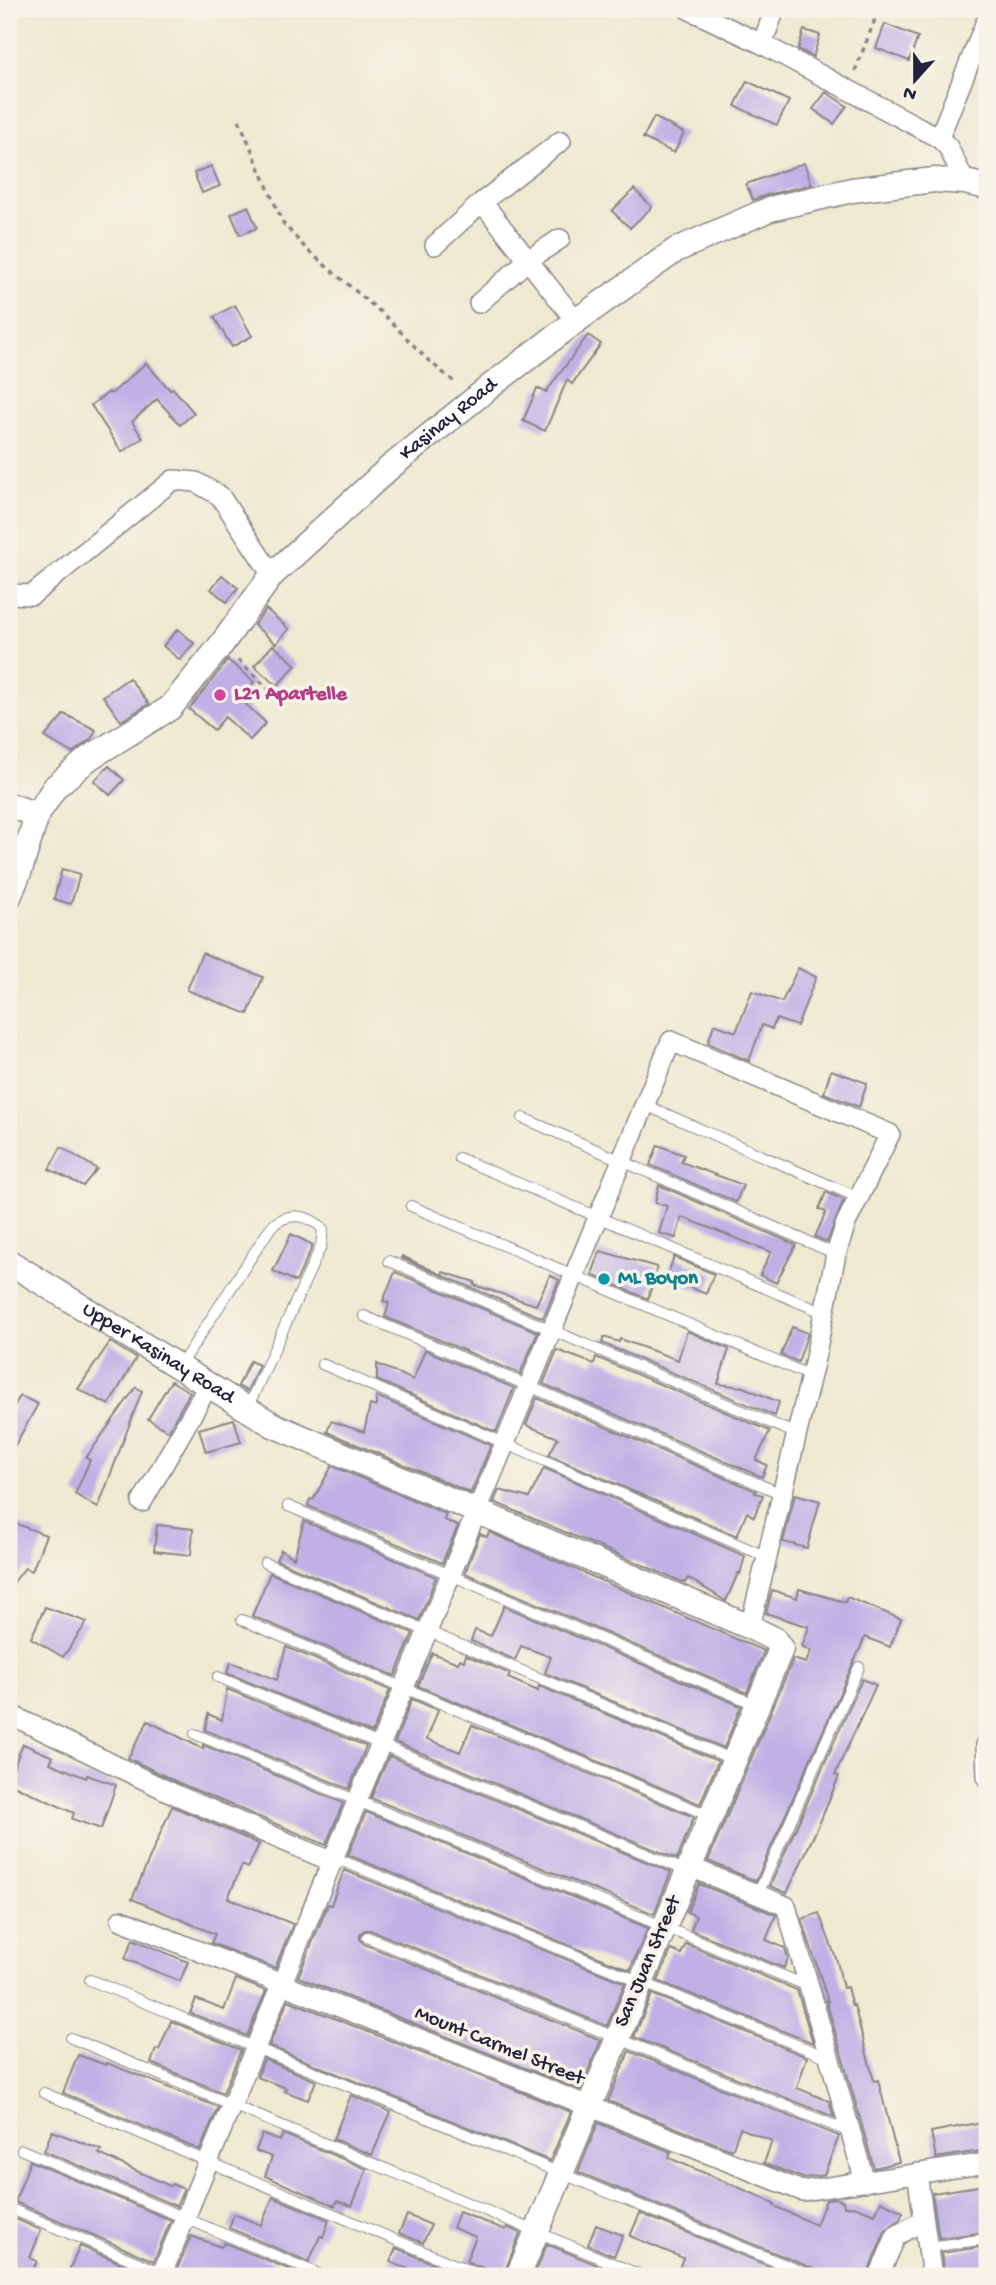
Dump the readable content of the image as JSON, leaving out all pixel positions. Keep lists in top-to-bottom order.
{
  "streets": {
    "street": [
      "Kasinay Road",
      "Upper Kasinay Road",
      "San Juan Street",
      "Mount Carmel Street"
    ]
  },
  "crossings": [
    ["Upper Kasinay Road", "San Juan Street"],
    ["San Juan Street", "Mount Carmel Street"]
  ],
  "places": ["L21 Apartelle", "ML Boyon"],
  "north": "bottom"
}
